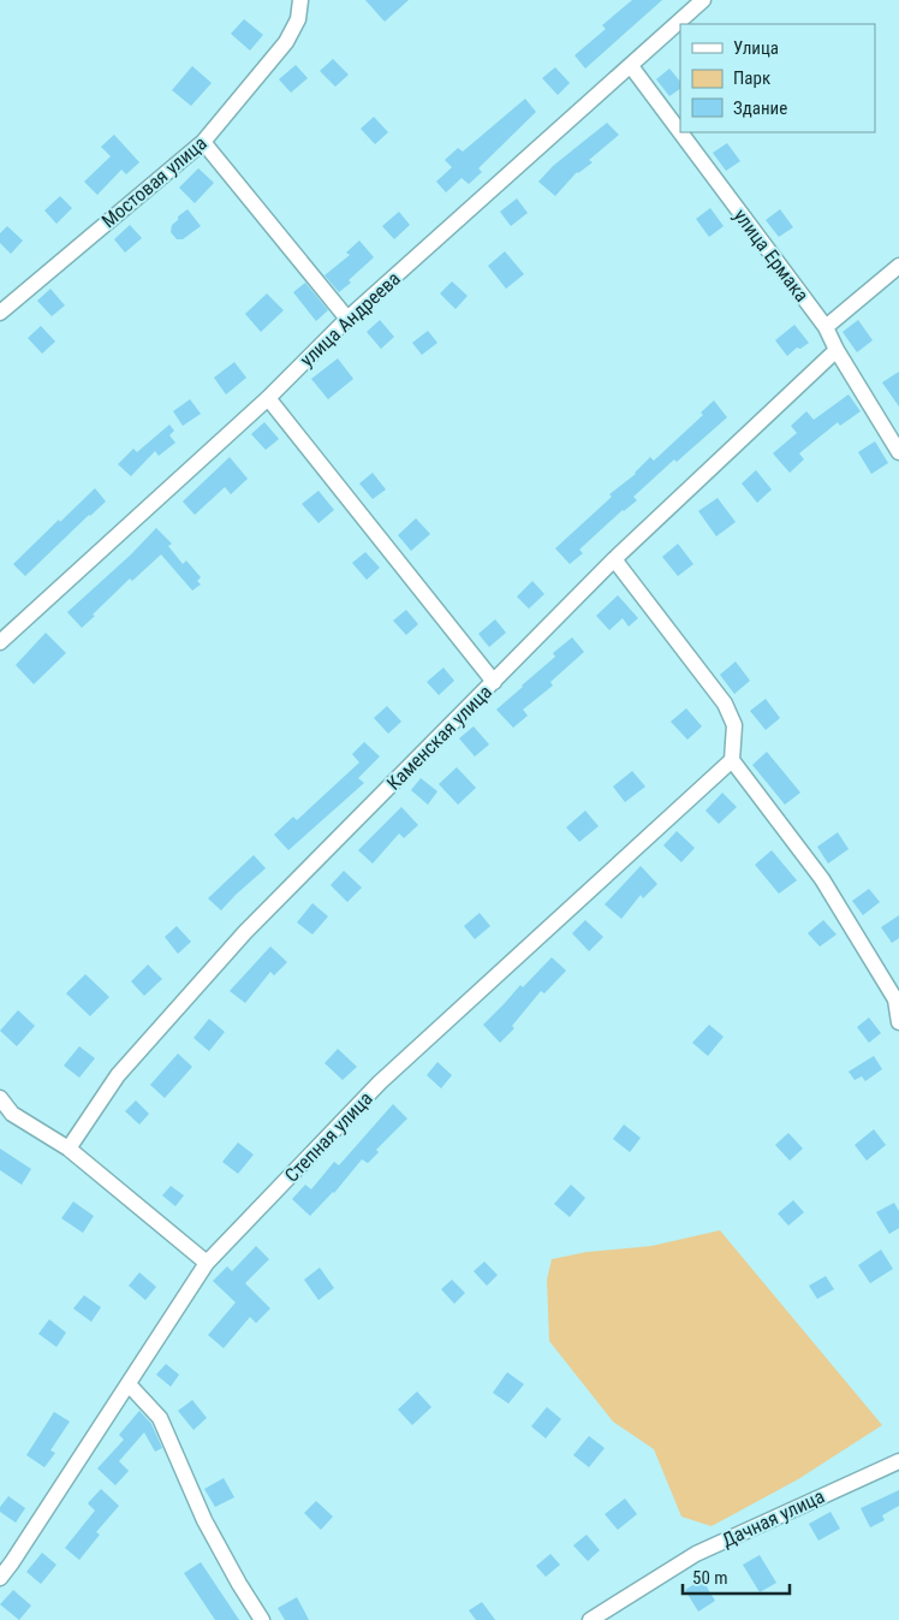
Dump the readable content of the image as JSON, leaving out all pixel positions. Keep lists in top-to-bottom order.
{
  "streets": {
    "street": [
      "Мостовая улица",
      "улица Ермака",
      "улица Андреева",
      "Каменская улица",
      "Степная улица",
      "Дачная улица"
    ]
  },
  "crossings": [
    ["улица Ермака", "улица Андреева"],
    ["улица Ермака", "Каменская улица"]
  ],
  "legend": ["Улица", "Парк", "Здание"],
  "scale_bar": "50 m"
}
